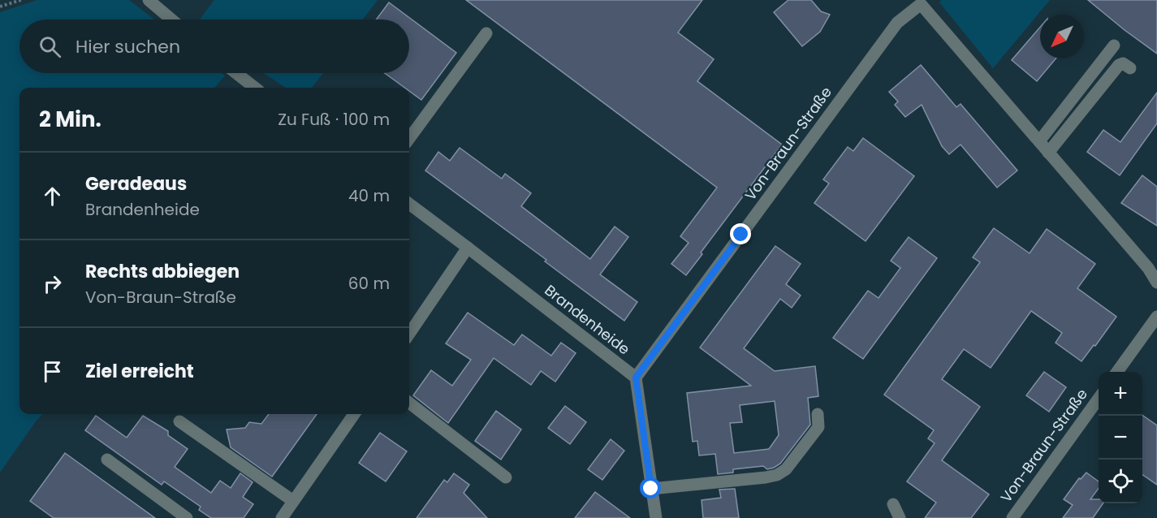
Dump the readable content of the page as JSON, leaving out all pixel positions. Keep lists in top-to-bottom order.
{
  "streets": {
    "street": ["Von-Braun-Straße", "Brandenheide"]
  },
  "crossings": [
    ["Von-Braun-Straße", "Brandenheide"]
  ],
  "north": "bottom left",
  "page": {
    "search": "Hier suchen",
    "heading": ["2 Min.", "Zu Fuß · 100 m"],
    "list": [
      ["Geradeaus", "Brandenheide", "40 m"],
      ["Rechts abbiegen", "Von-Braun-Straße", "60 m"],
      "Ziel erreicht"
    ],
    "map_buttons": ["+", "−"]
  }
}
